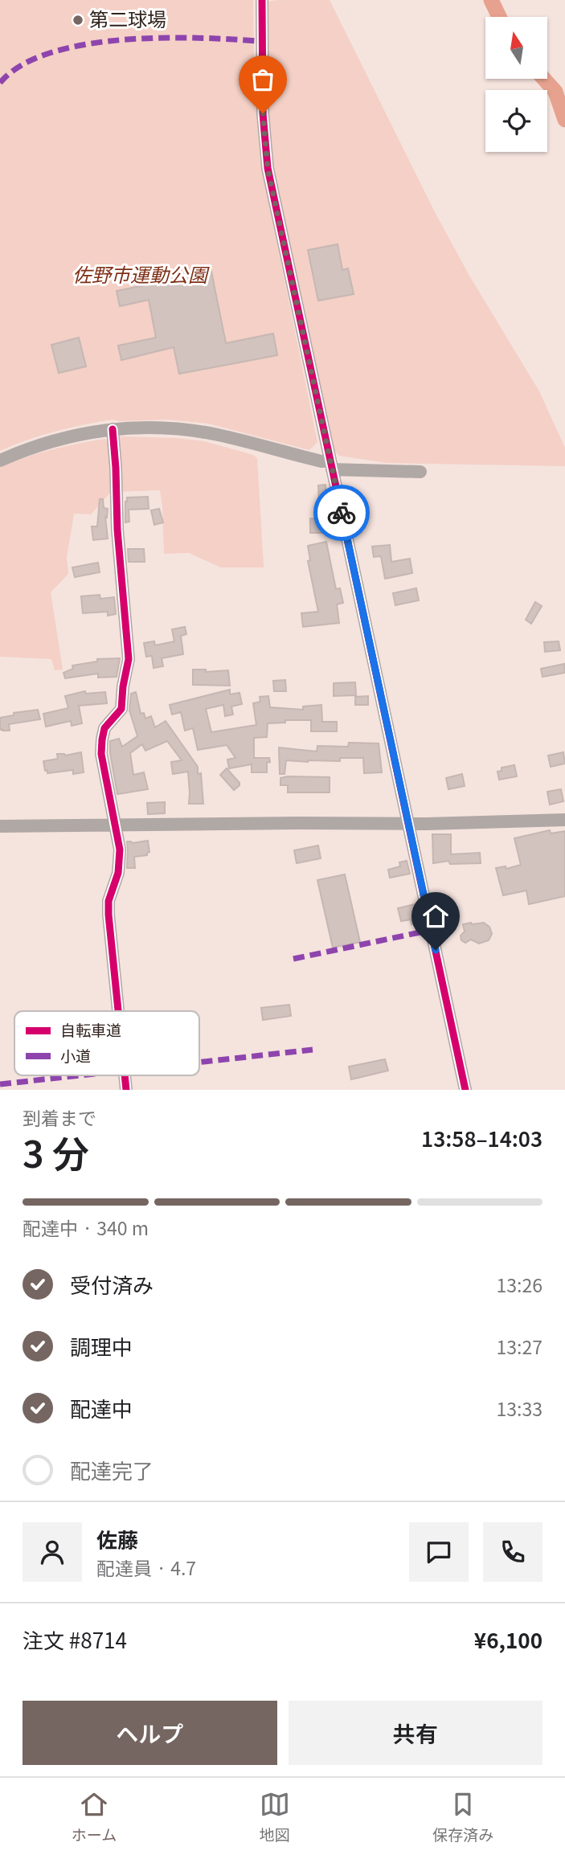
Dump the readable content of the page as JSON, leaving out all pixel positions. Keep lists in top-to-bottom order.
{
  "parks": ["佐野市運動公園"],
  "places": ["第二球場"],
  "legend": ["自転車道", "小道"],
  "north": "top",
  "page": {
    "heading": ["3 分", "到着まで", "13:58–14:03"],
    "panel": [
      "佐藤",
      "配達員 · 4.7",
      "注文 #8714",
      "¥6,100"
    ],
    "bar": "配達中 · 340 m",
    "list": [
      ["受付済み", "13:26"],
      ["調理中", "13:27"],
      ["配達中", "13:33"],
      "配達完了"
    ],
    "buttons": ["ヘルプ", "共有"],
    "tabs": ["ホーム", "地図", "保存済み"]
  }
}
